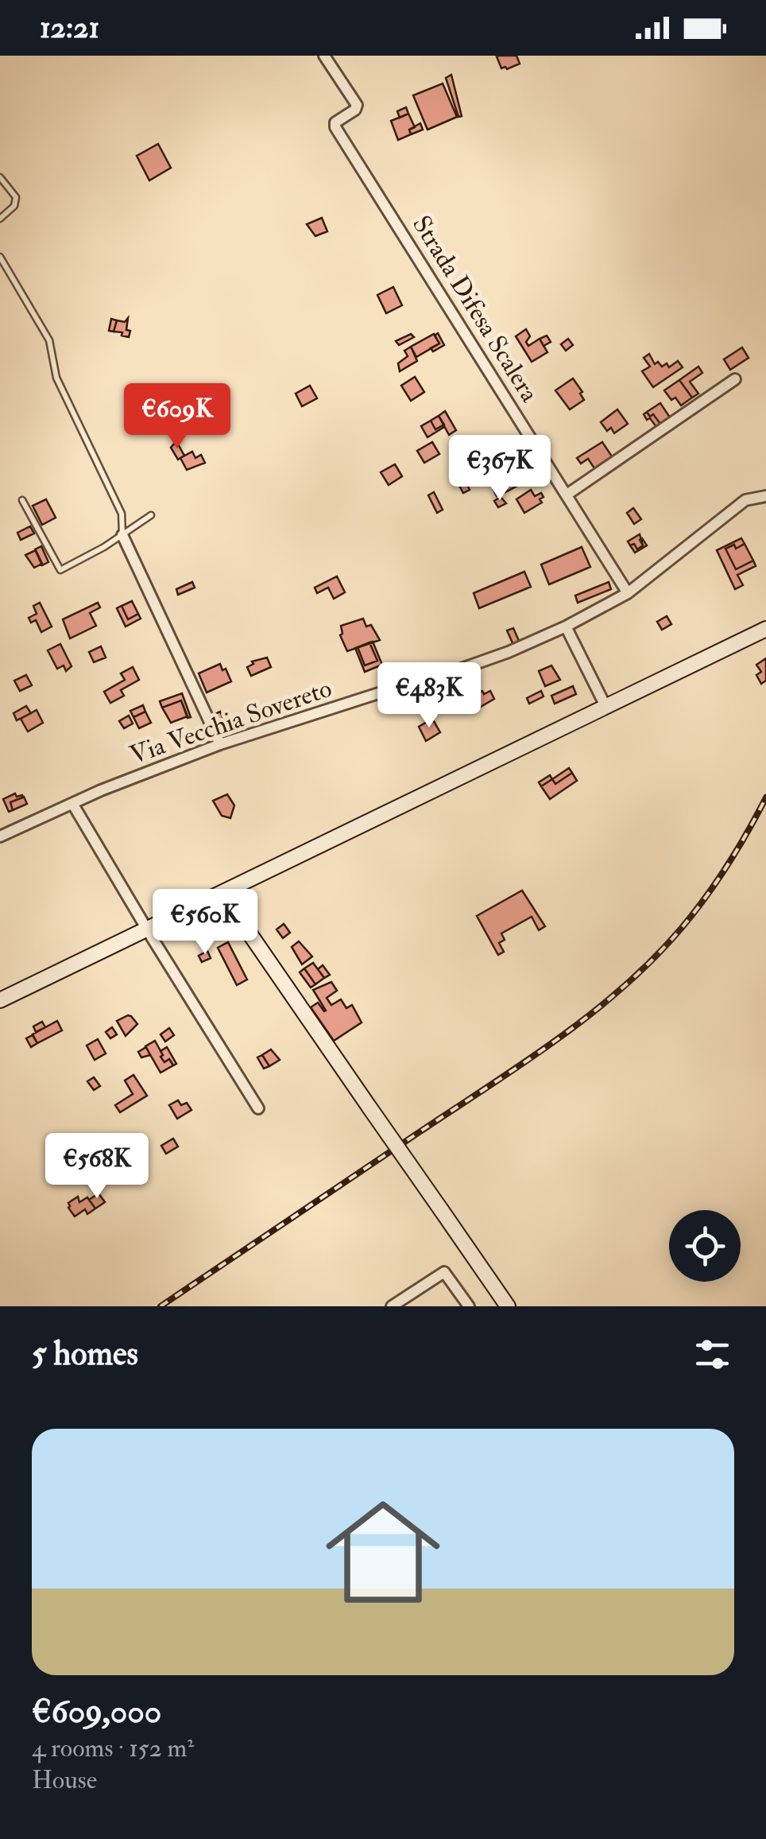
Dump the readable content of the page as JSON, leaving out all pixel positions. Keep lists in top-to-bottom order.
{
  "streets": {
    "street": ["Strada Difesa Scalera", "Via Vecchia Sovereto"]
  },
  "crossings": [
    ["Strada Difesa Scalera", "Via Vecchia Sovereto"]
  ],
  "page": {
    "status": "12:21",
    "price": [
      "€609K",
      "€367K",
      "€483K",
      "€560K",
      "€568K"
    ],
    "heading": "5 homes",
    "list": [
      {
        "name": "€609,000",
        "note": "4 rooms · 152 m² · House"
      }
    ]
  }
}
